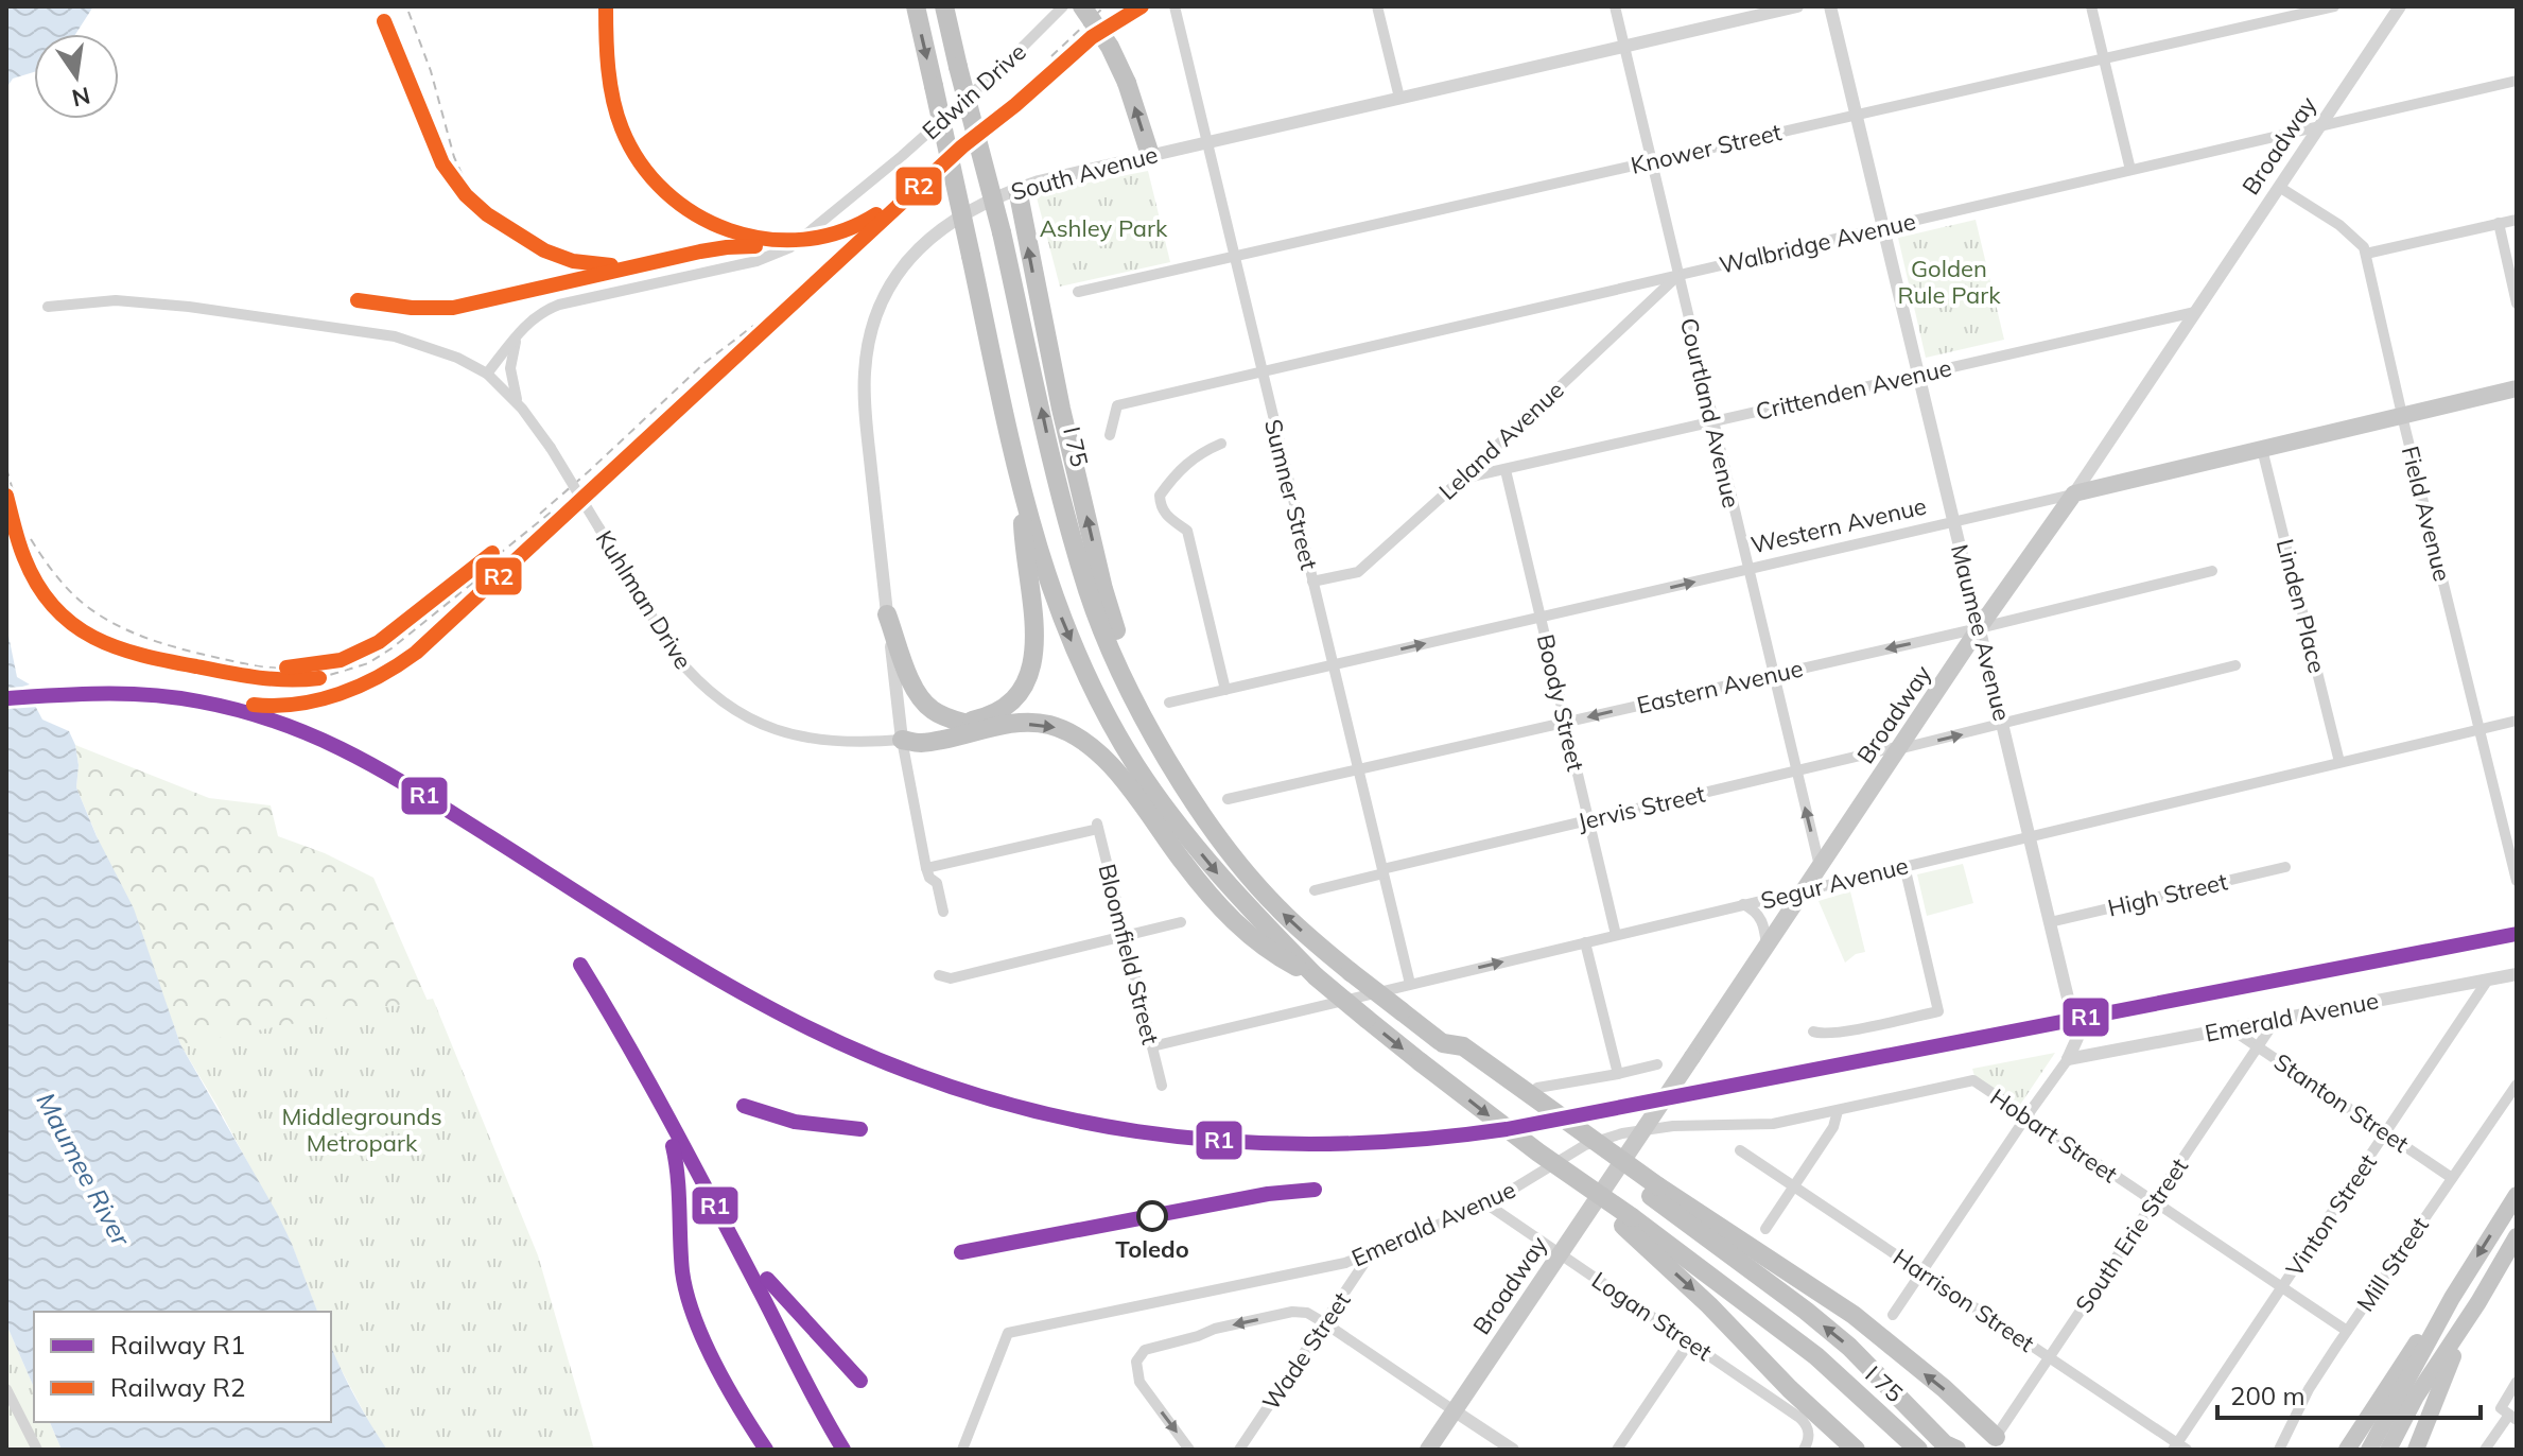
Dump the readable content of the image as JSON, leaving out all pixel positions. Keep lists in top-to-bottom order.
{
  "streets": {
    "highway": ["I 75"],
    "main road": ["Broadway", "Western Avenue"],
    "street": [
      "Edwin Drive",
      "Knower Street",
      "South Avenue",
      "Walbridge Avenue",
      "Crittenden Avenue",
      "Courtland Avenue",
      "Leland Avenue",
      "Sumner Street",
      "Field Avenue",
      "Kuhlman Drive",
      "Linden Place",
      "Maumee Avenue",
      "Eastern Avenue",
      "Boody Street",
      "Jervis Street",
      "Segur Avenue",
      "High Street",
      "Bloomfield Street",
      "Emerald Avenue",
      "Stanton Street",
      "Hobart Street",
      "Vinton Street",
      "South Erie Street",
      "Mill Street",
      "Harrison Street",
      "Logan Street",
      "Wade Street"
    ]
  },
  "crossings": [
    ["Edwin Drive", "Kuhlman Drive"],
    ["Broadway", "Walbridge Avenue"],
    ["Broadway", "Crittenden Avenue"],
    ["Broadway", "Courtland Avenue"],
    ["Broadway", "Western Avenue"],
    ["Broadway", "Maumee Avenue"],
    ["Broadway", "Eastern Avenue"],
    ["Broadway", "Jervis Street"],
    ["Broadway", "Segur Avenue"],
    ["Broadway", "Logan Street"],
    ["Knower Street", "Courtland Avenue"],
    ["Knower Street", "Sumner Street"],
    ["Knower Street", "Maumee Avenue"],
    ["South Avenue", "Courtland Avenue"],
    ["South Avenue", "Sumner Street"],
    ["South Avenue", "Kuhlman Drive"],
    ["South Avenue", "Bloomfield Street"],
    ["Walbridge Avenue", "Courtland Avenue"],
    ["Walbridge Avenue", "Leland Avenue"],
    ["Walbridge Avenue", "Sumner Street"],
    ["Walbridge Avenue", "Maumee Avenue"],
    ["Crittenden Avenue", "Courtland Avenue"],
    ["Crittenden Avenue", "Leland Avenue"],
    ["Crittenden Avenue", "Maumee Avenue"],
    ["Crittenden Avenue", "Boody Street"],
    ["Courtland Avenue", "Leland Avenue"],
    ["Courtland Avenue", "Western Avenue"],
    ["Courtland Avenue", "Eastern Avenue"],
    ["Courtland Avenue", "Jervis Street"],
    ["Leland Avenue", "Sumner Street"],
    ["Sumner Street", "Western Avenue"],
    ["Sumner Street", "Eastern Avenue"],
    ["Sumner Street", "Jervis Street"],
    ["Sumner Street", "Segur Avenue"],
    ["Field Avenue", "Western Avenue"],
    ["Field Avenue", "Segur Avenue"],
    ["Western Avenue", "Linden Place"],
    ["Western Avenue", "Maumee Avenue"],
    ["Western Avenue", "Boody Street"],
    ["Linden Place", "Segur Avenue"],
    ["Maumee Avenue", "Eastern Avenue"],
    ["Maumee Avenue", "Jervis Street"],
    ["Maumee Avenue", "Segur Avenue"],
    ["Maumee Avenue", "High Street"],
    ["Maumee Avenue", "Emerald Avenue"],
    ["Eastern Avenue", "Boody Street"],
    ["Boody Street", "Jervis Street"],
    ["Boody Street", "Segur Avenue"],
    ["Segur Avenue", "Bloomfield Street"],
    ["Emerald Avenue", "Stanton Street"],
    ["Emerald Avenue", "Hobart Street"],
    ["Emerald Avenue", "Vinton Street"],
    ["Emerald Avenue", "South Erie Street"],
    ["Emerald Avenue", "Logan Street"],
    ["Emerald Avenue", "Wade Street"],
    ["Stanton Street", "Vinton Street"],
    ["Stanton Street", "South Erie Street"],
    ["Stanton Street", "Mill Street"],
    ["Hobart Street", "Vinton Street"],
    ["Hobart Street", "South Erie Street"],
    ["Hobart Street", "Mill Street"],
    ["Vinton Street", "Harrison Street"],
    ["South Erie Street", "Harrison Street"]
  ],
  "one_way": ["Eastern Avenue"],
  "water": ["Maumee River"],
  "parks": ["Ashley Park", "Golden Rule Park", "Middlegrounds Metropark"],
  "places": ["Toledo"],
  "lines": ["rail line R2", "rail line R1"],
  "legend": ["Railway R1", "Railway R2"],
  "scale_bar": "200 m",
  "north": "bottom"
}
